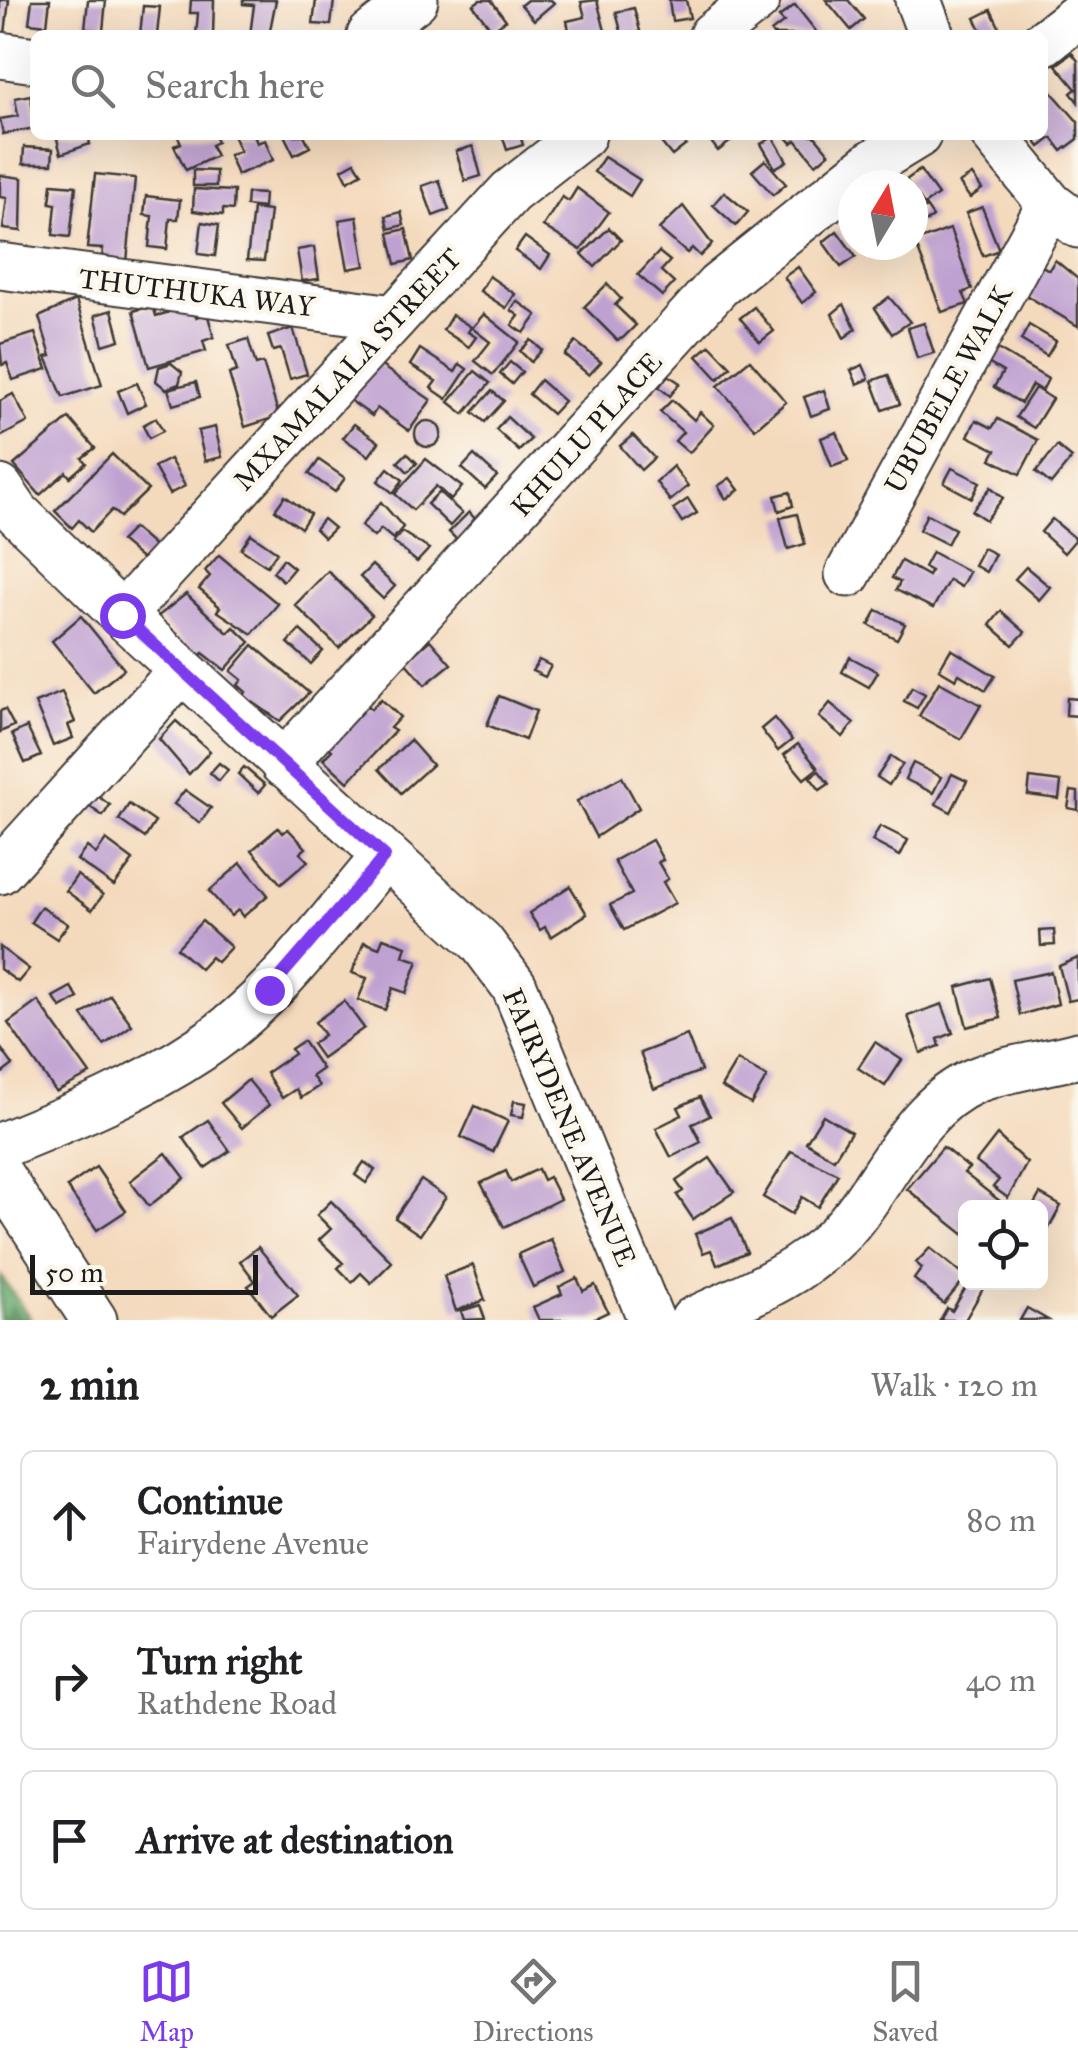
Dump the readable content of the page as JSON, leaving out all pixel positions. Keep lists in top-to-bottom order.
{
  "streets": {
    "street": [
      "THUTHUKA WAY",
      "MXAMALALA STREET",
      "UBUBELE WALK",
      "KHULU PLACE",
      "FAIRYDENE AVENUE"
    ]
  },
  "crossings": [
    ["THUTHUKA WAY", "MXAMALALA STREET"],
    ["MXAMALALA STREET", "FAIRYDENE AVENUE"],
    ["KHULU PLACE", "FAIRYDENE AVENUE"]
  ],
  "scale_bar": "50 m",
  "north": "top",
  "page": {
    "search": "Search here",
    "scale": "50 m",
    "heading": ["2 min", "Walk · 120 m"],
    "list": [
      ["Continue", "Fairydene Avenue", "80 m"],
      ["Turn right", "Rathdene Road", "40 m"],
      "Arrive at destination"
    ],
    "nav": ["Map", "Directions", "Saved"]
  }
}
